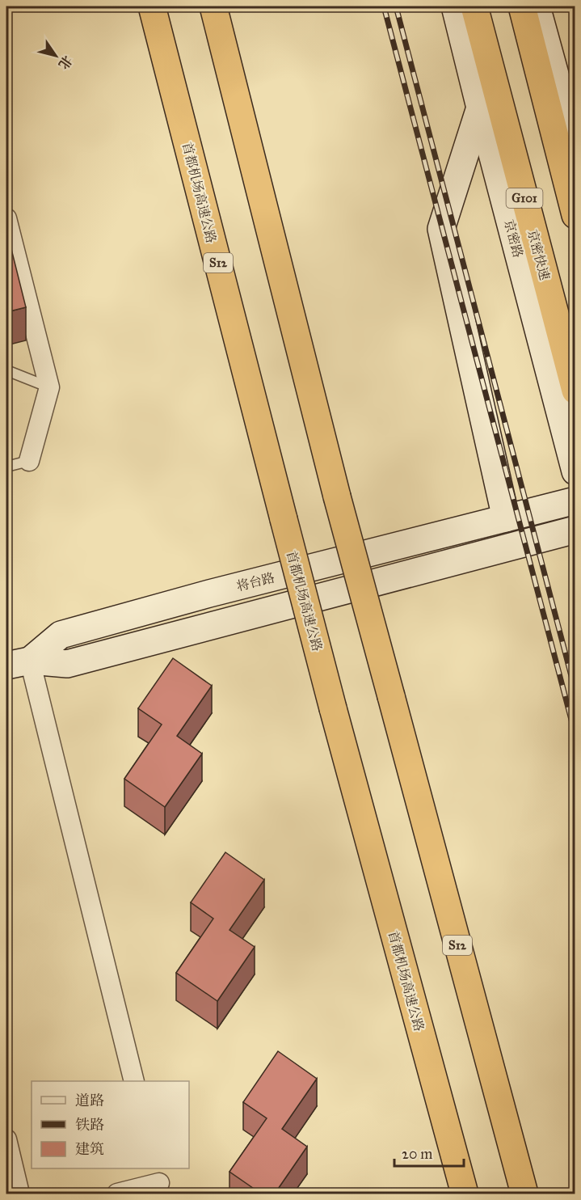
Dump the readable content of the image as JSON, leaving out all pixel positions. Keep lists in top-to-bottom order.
{
  "streets": {
    "highway": [
      "首都机场高速公路",
      "G101",
      "京密快速",
      "S12"
    ],
    "main road": ["京密路", "将台路"]
  },
  "legend": ["道路", "铁路", "建筑"],
  "scale_bar": "20 m",
  "north": "bottom right"
}
